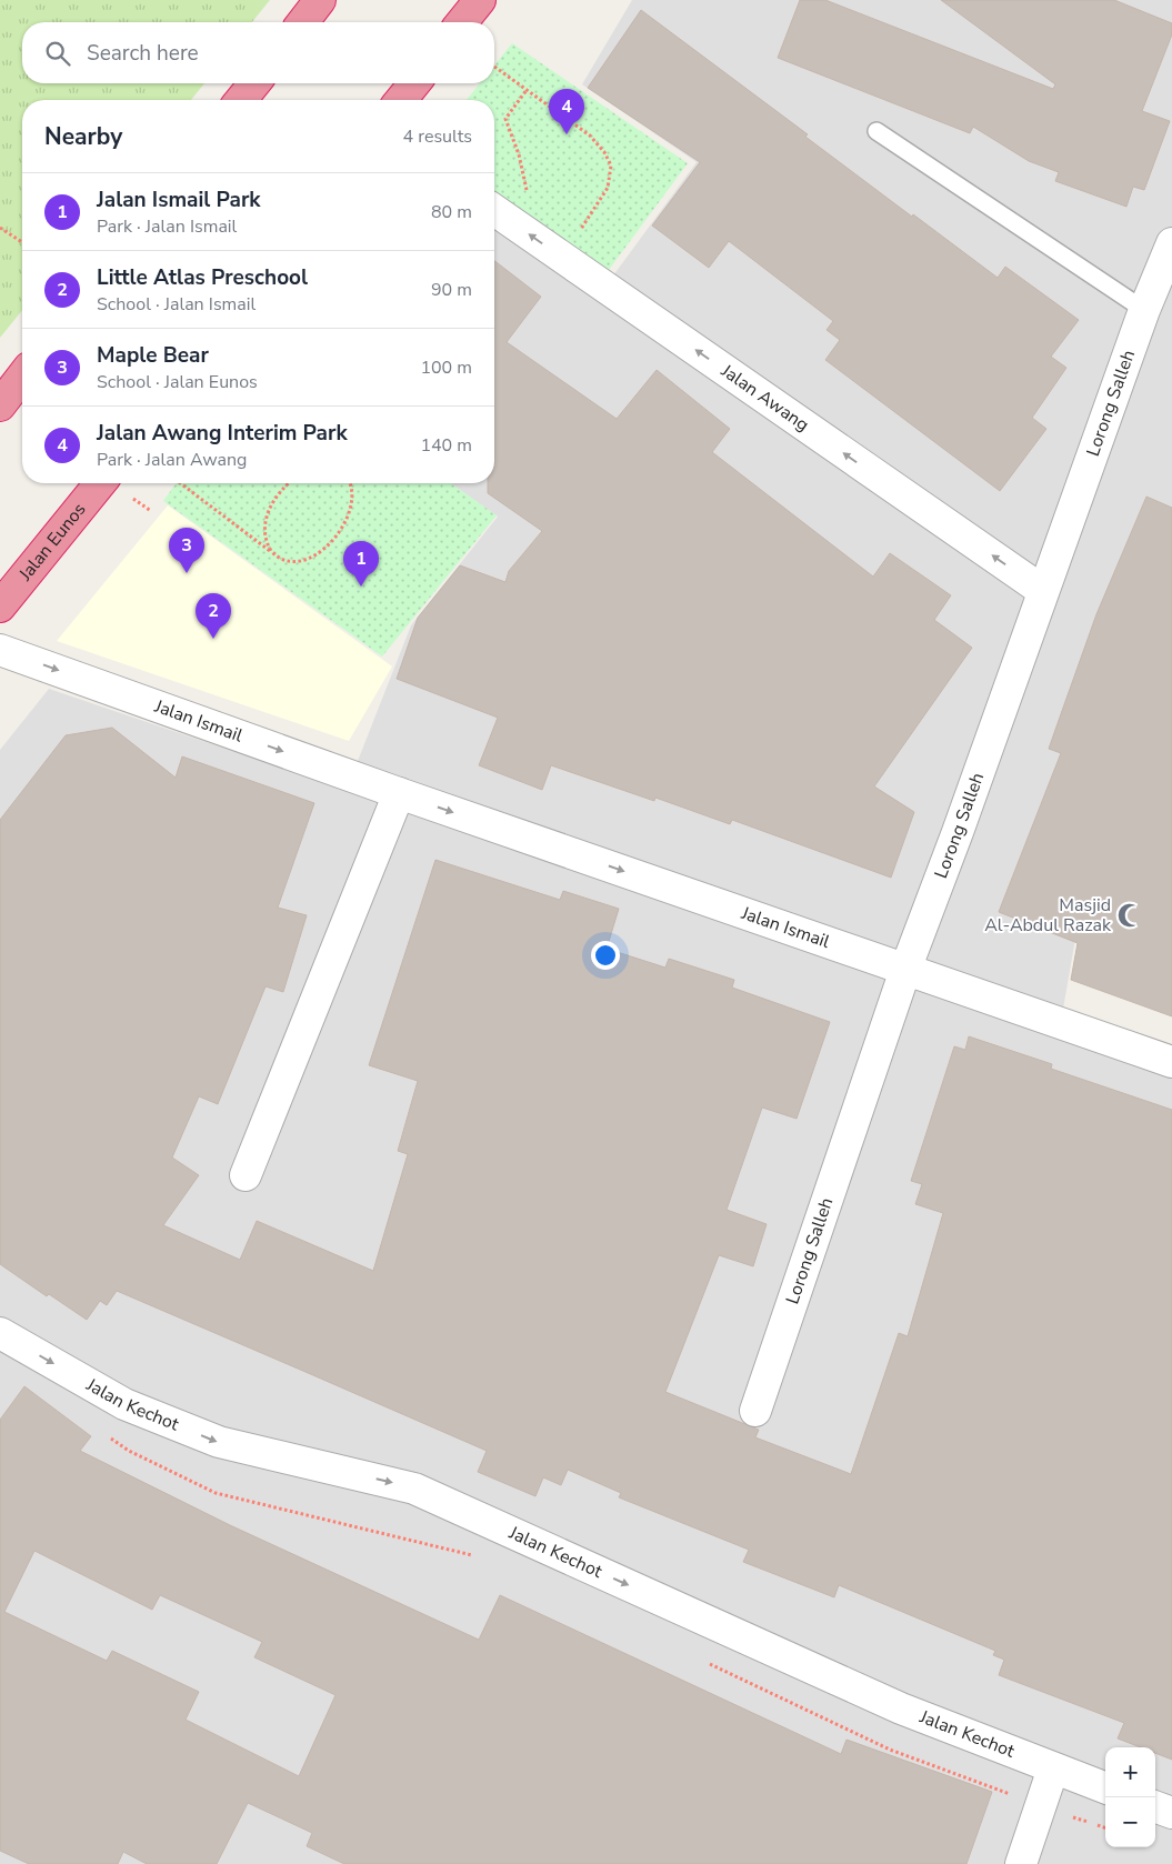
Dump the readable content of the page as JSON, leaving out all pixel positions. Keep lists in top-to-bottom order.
{
  "streets": {
    "highway": ["Jalan Eunos"],
    "street": [
      "Jalan Awang",
      "Lorong Salleh",
      "Jalan Ismail",
      "Jalan Kechot"
    ]
  },
  "crossings": [
    ["Jalan Awang", "Lorong Salleh"],
    ["Lorong Salleh", "Jalan Ismail"]
  ],
  "one_way": ["Jalan Awang", "Jalan Ismail", "Jalan Kechot"],
  "places": {
    "mosque": ["Masjid Al-Abdul Razak"]
  },
  "page": {
    "search": "Search here",
    "pins": [
      "4",
      "3",
      "1",
      "2"
    ],
    "heading": ["Nearby", "4 results"],
    "list": [
      {
        "mark": "1",
        "name": "Jalan Ismail Park",
        "note": "Park · Jalan Ismail",
        "value": "80 m"
      },
      {
        "mark": "2",
        "name": "Little Atlas Preschool",
        "note": "School · Jalan Ismail",
        "value": "90 m"
      },
      {
        "mark": "3",
        "name": "Maple Bear",
        "note": "School · Jalan Eunos",
        "value": "100 m"
      },
      {
        "mark": "4",
        "name": "Jalan Awang Interim Park",
        "note": "Park · Jalan Awang",
        "value": "140 m"
      }
    ],
    "map_buttons": ["+", "−"]
  }
}
